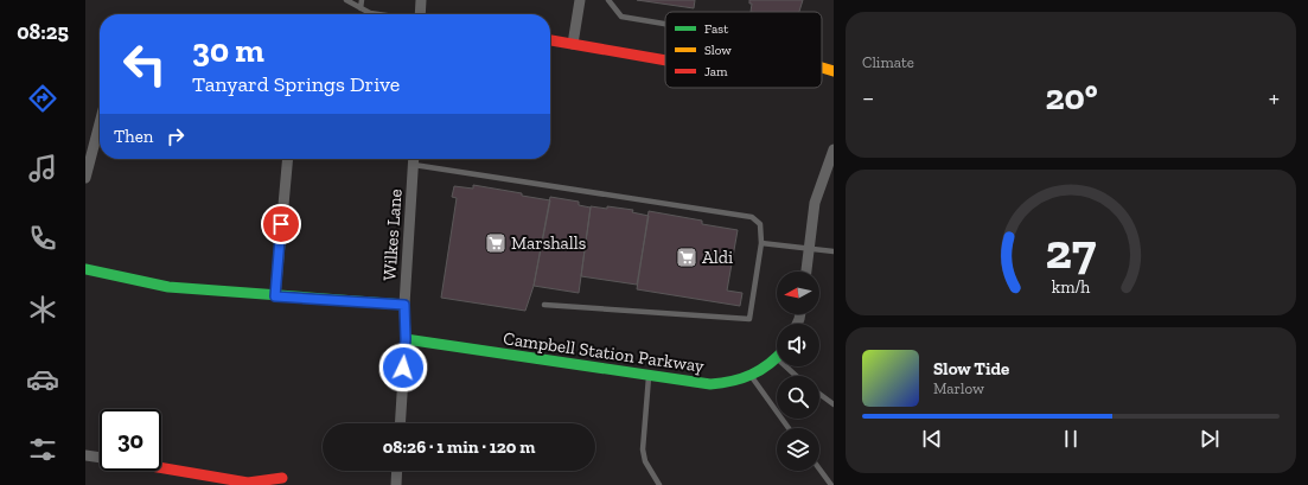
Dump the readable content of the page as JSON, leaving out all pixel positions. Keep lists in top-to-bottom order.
{
  "streets": {
    "street": ["Wilkes Lane", "Campbell Station Parkway"]
  },
  "crossings": [
    ["Wilkes Lane", "Campbell Station Parkway"]
  ],
  "places": {
    "supermarket": ["Marshalls", "Aldi"]
  },
  "legend": ["Fast", "Slow", "Jam"],
  "north": "left",
  "page": {
    "tabs": "08:25",
    "tile": "Climate",
    "turn": ["30 m", "Tanyard Springs Drive"],
    "heat": ["−", "20°", "+"],
    "then": "Then",
    "song": ["Slow Tide", "Marlow"],
    "limit": "30",
    "trip": "08:26 · 1 min · 120 m",
    "gauge": ["27", "km/h"]
  }
}
